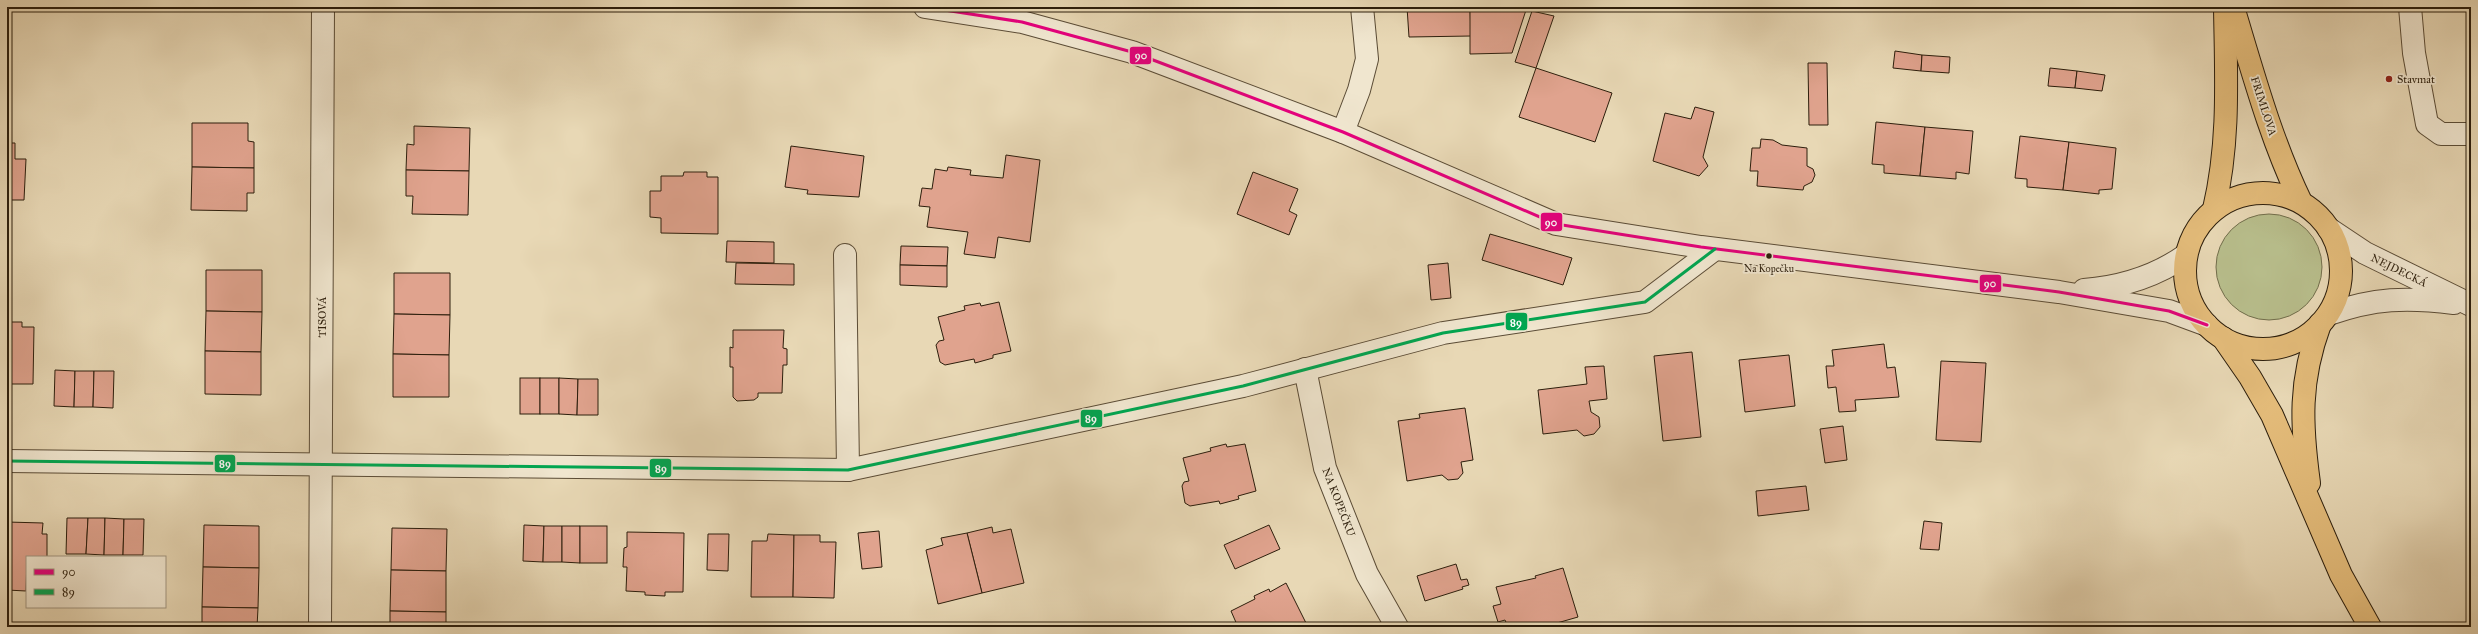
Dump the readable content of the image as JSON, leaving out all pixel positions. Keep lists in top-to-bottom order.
{
  "streets": {
    "main road": ["FRIMLOVA"],
    "street": ["NEJDECKÁ", "TISOVÁ", "NA KOPEČKU"]
  },
  "places": ["Stavmat", "Na Kopečku"],
  "lines": ["transit line 90", "transit line 89"],
  "legend": ["90", "89"]
}
